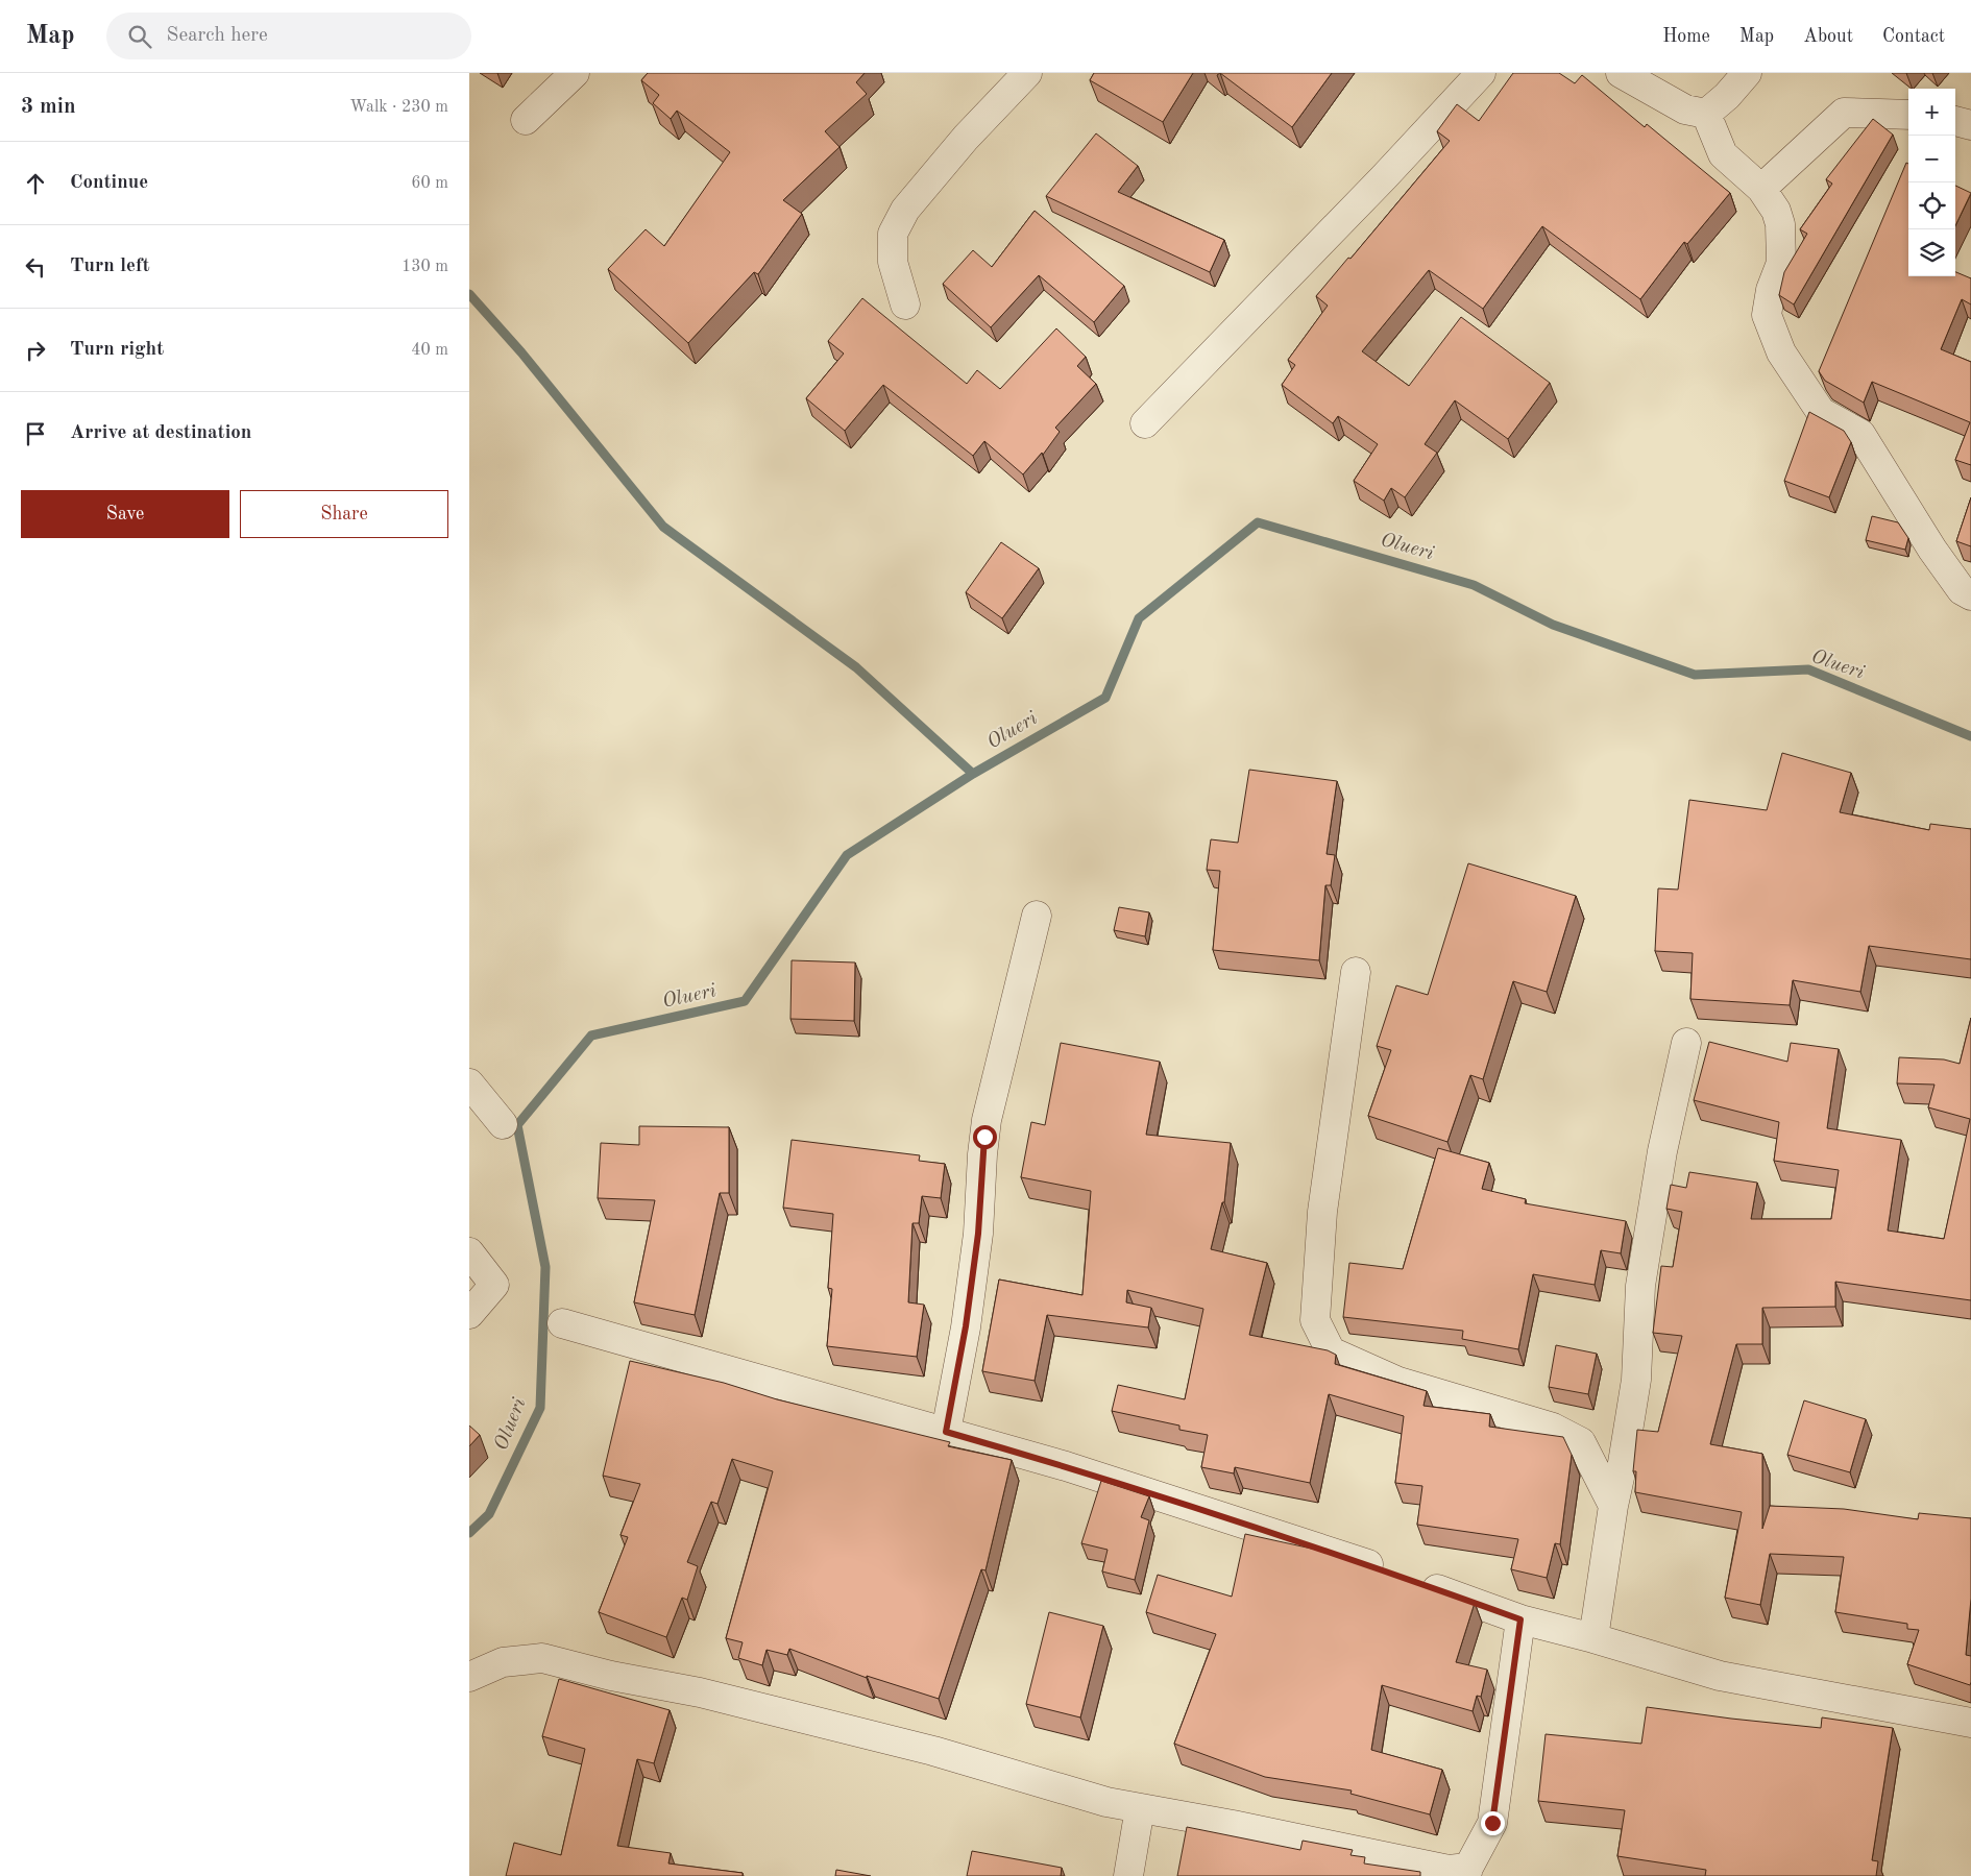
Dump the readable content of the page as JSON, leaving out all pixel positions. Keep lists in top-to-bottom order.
{
  "water": ["Olueri"],
  "page": {
    "header": "Map",
    "search": "Search here",
    "nav": [
      "Home",
      "Map",
      "About",
      "Contact"
    ],
    "heading": ["3 min", "Walk · 230 m"],
    "map_buttons": ["+", "−"],
    "list": [
      ["Continue", "60 m"],
      ["Turn left", "130 m"],
      ["Turn right", "40 m"],
      "Arrive at destination"
    ],
    "buttons": ["Save", "Share"]
  }
}
